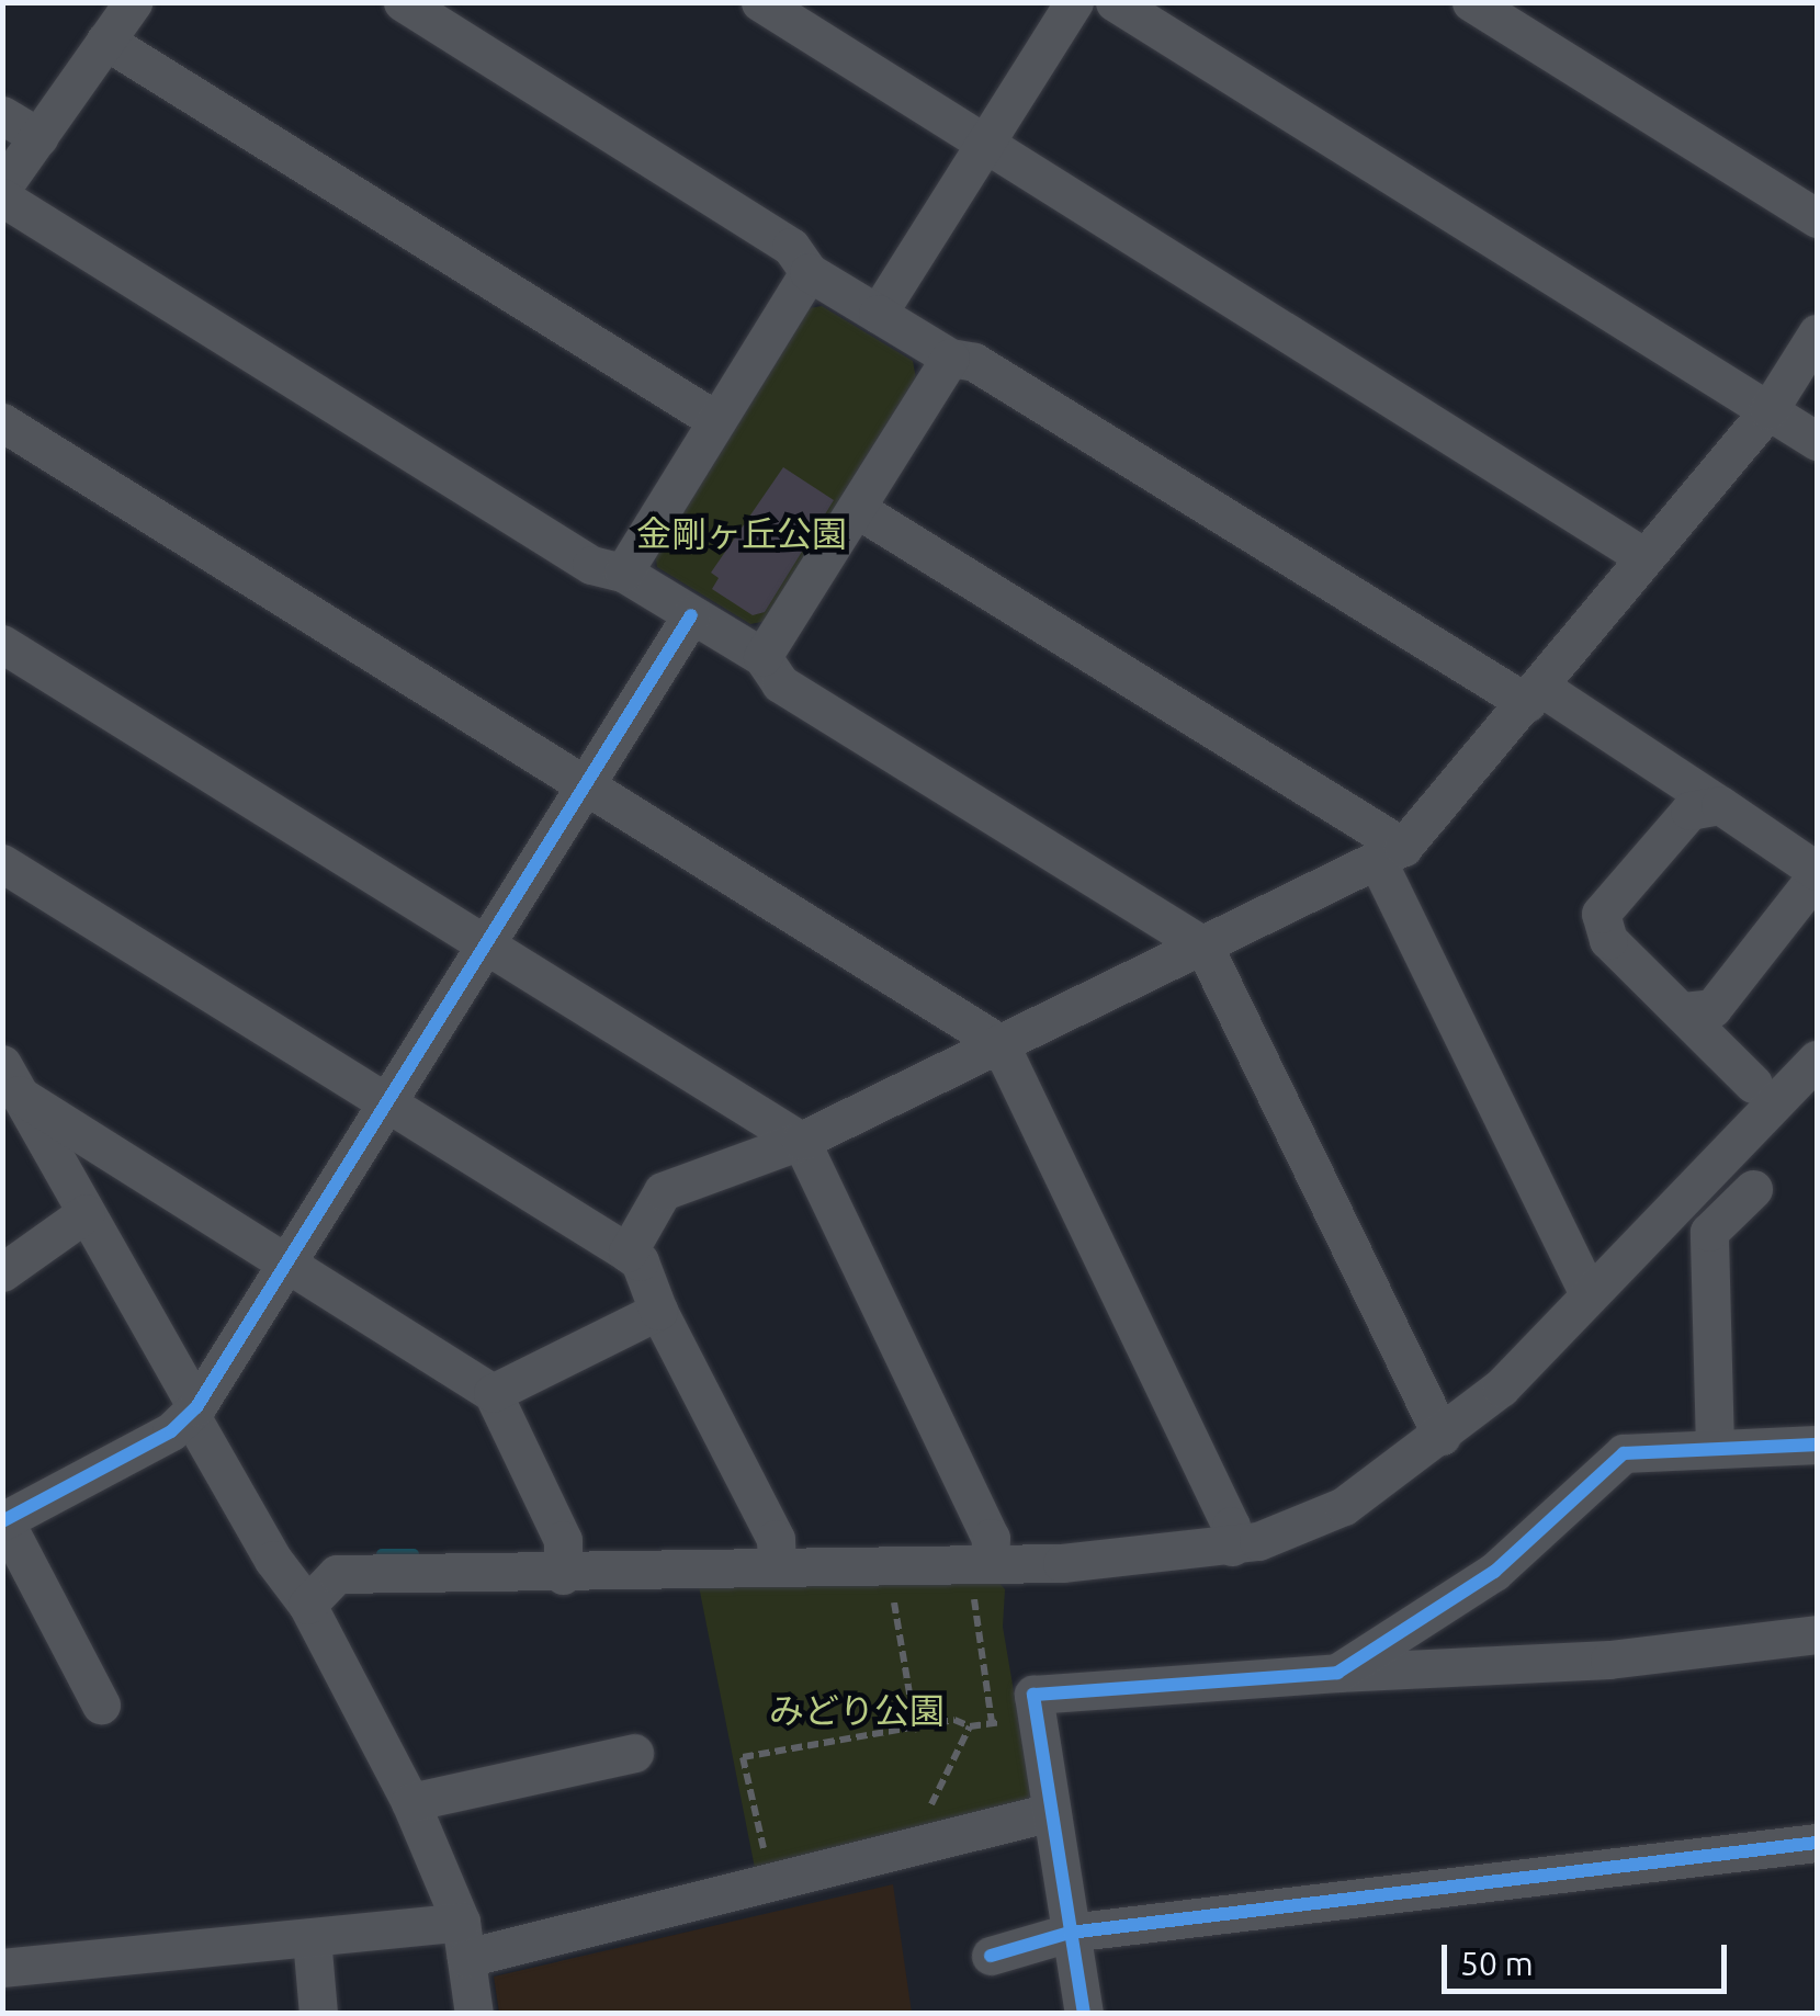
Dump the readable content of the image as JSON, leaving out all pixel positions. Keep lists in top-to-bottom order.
{
  "parks": ["金剛ヶ丘公園", "みどり公園"],
  "scale_bar": "50 m"
}
